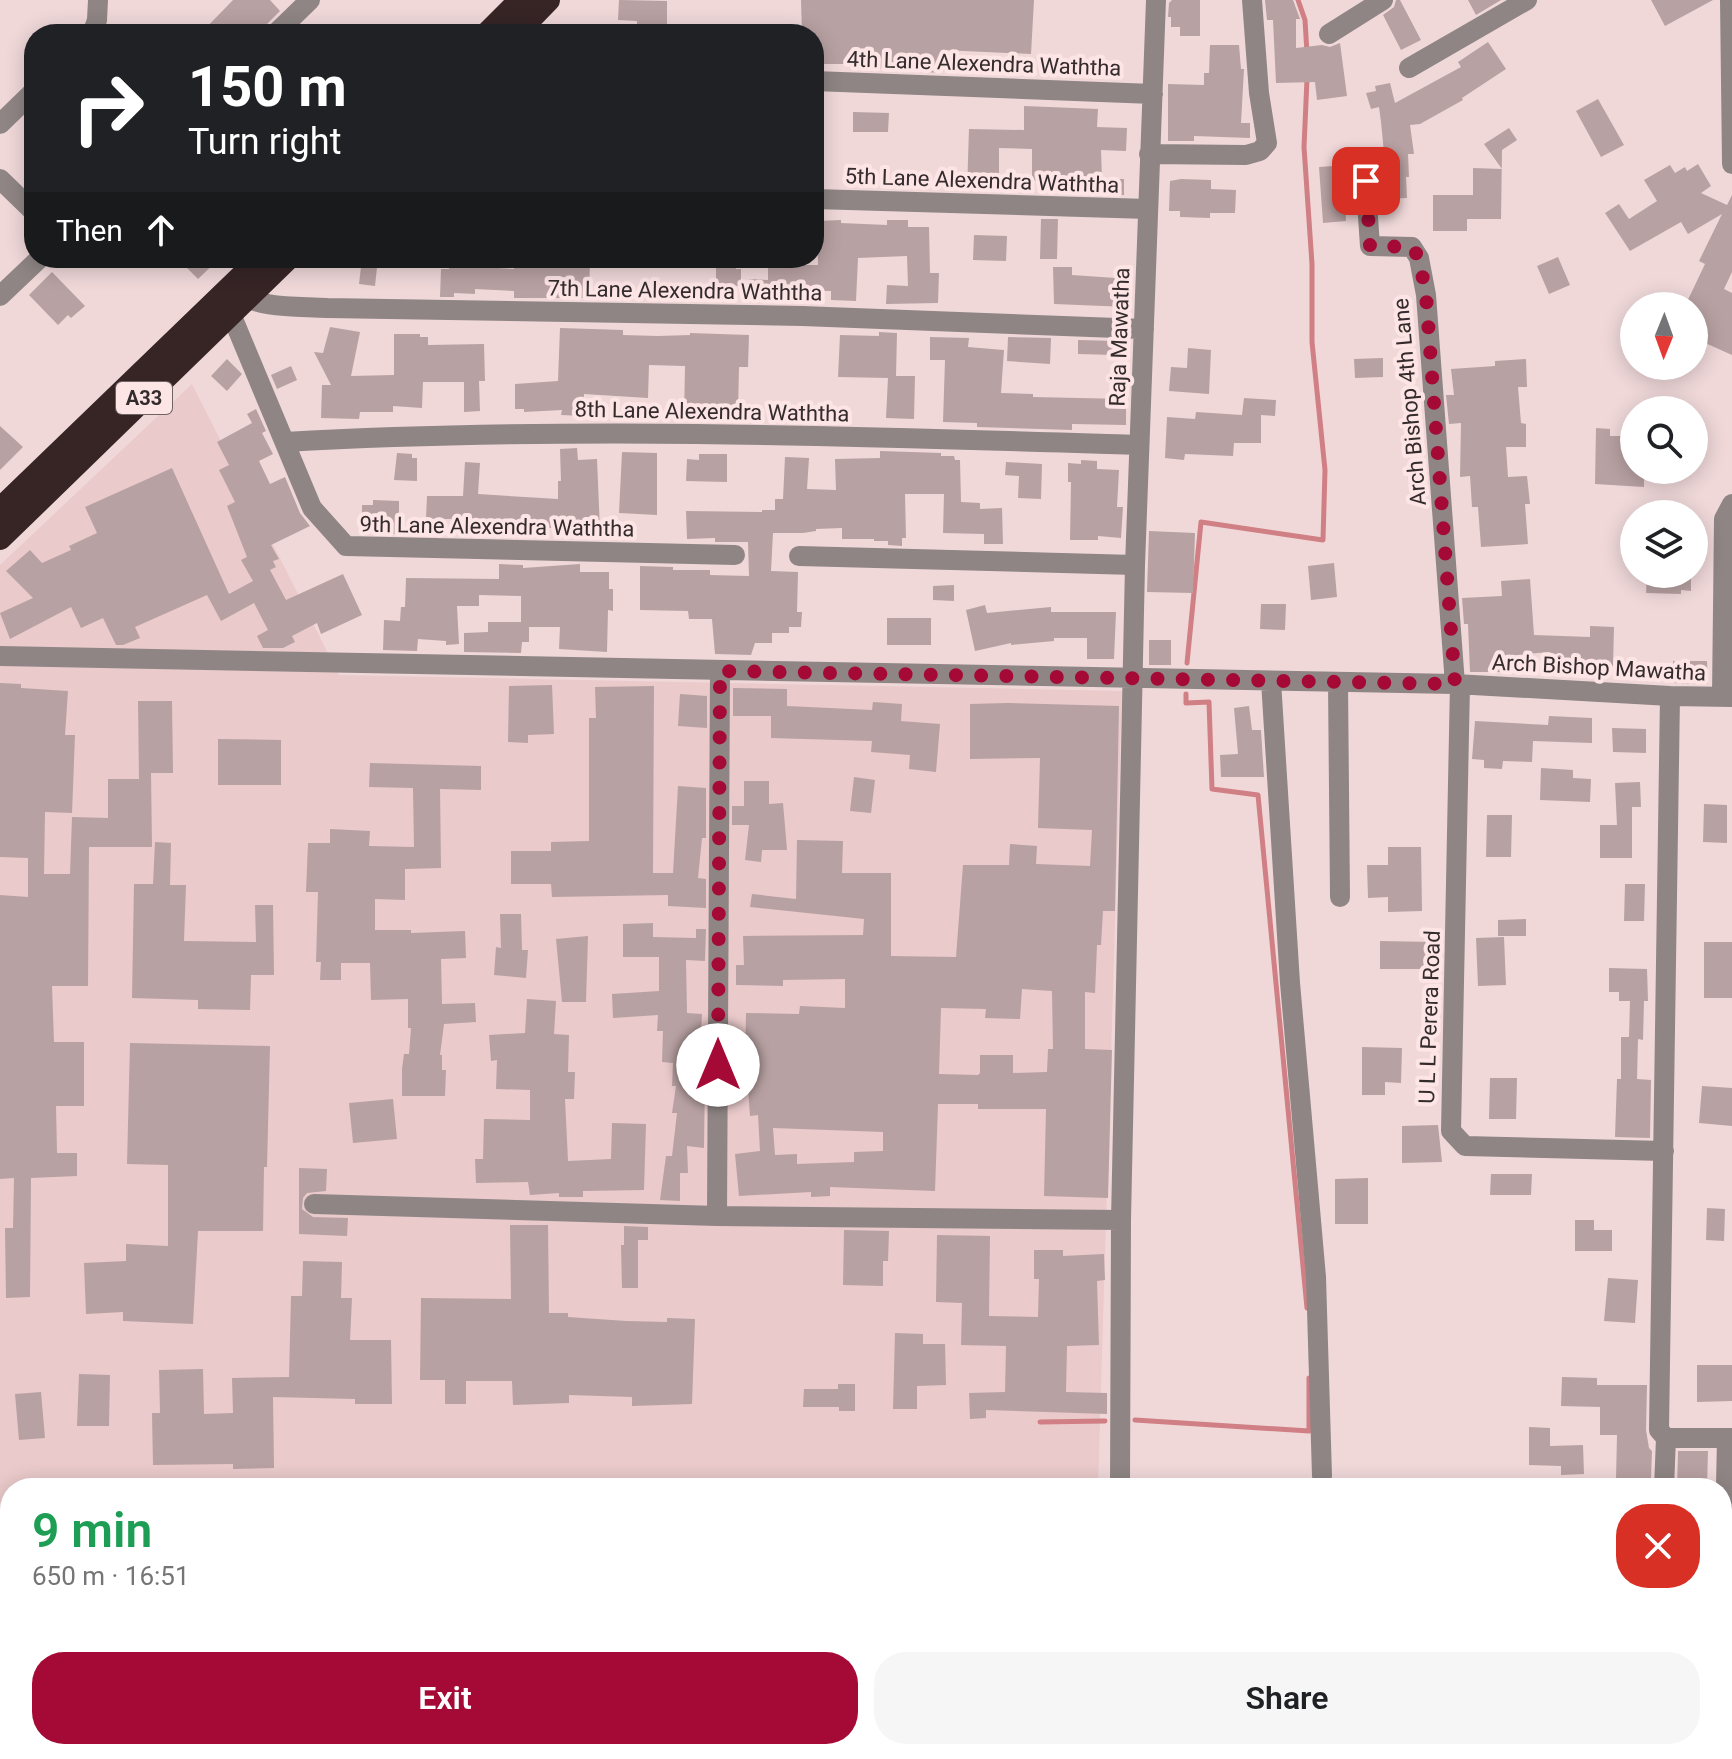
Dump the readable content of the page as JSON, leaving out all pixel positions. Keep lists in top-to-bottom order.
{
  "streets": {
    "highway": ["A33"],
    "street": [
      "4th Lane Alexendra Waththa",
      "5th Lane Alexendra Waththa",
      "7th Lane Alexendra Waththa",
      "Raja Mawatha",
      "Arch Bishop 4th Lane",
      "8th Lane Alexendra Waththa",
      "9th Lane Alexendra Waththa",
      "Arch Bishop Mawatha",
      "U L L Perera Road"
    ]
  },
  "crossings": [
    ["4th Lane Alexendra Waththa", "Raja Mawatha"],
    ["5th Lane Alexendra Waththa", "Raja Mawatha"],
    ["7th Lane Alexendra Waththa", "Raja Mawatha"],
    ["7th Lane Alexendra Waththa", "A33"],
    ["7th Lane Alexendra Waththa", "9th Lane Alexendra Waththa"],
    ["Raja Mawatha", "8th Lane Alexendra Waththa"],
    ["Raja Mawatha", "Arch Bishop Mawatha"],
    ["A33", "9th Lane Alexendra Waththa"],
    ["Arch Bishop 4th Lane", "Arch Bishop Mawatha"],
    ["Arch Bishop 4th Lane", "U L L Perera Road"],
    ["8th Lane Alexendra Waththa", "9th Lane Alexendra Waththa"],
    ["Arch Bishop Mawatha", "U L L Perera Road"]
  ],
  "north": "bottom",
  "page": {
    "turn": ["150 m", "Turn right"],
    "then": "Then",
    "heading": ["9 min", "650 m · 16:51"],
    "buttons": ["Exit", "Share"]
  }
}
